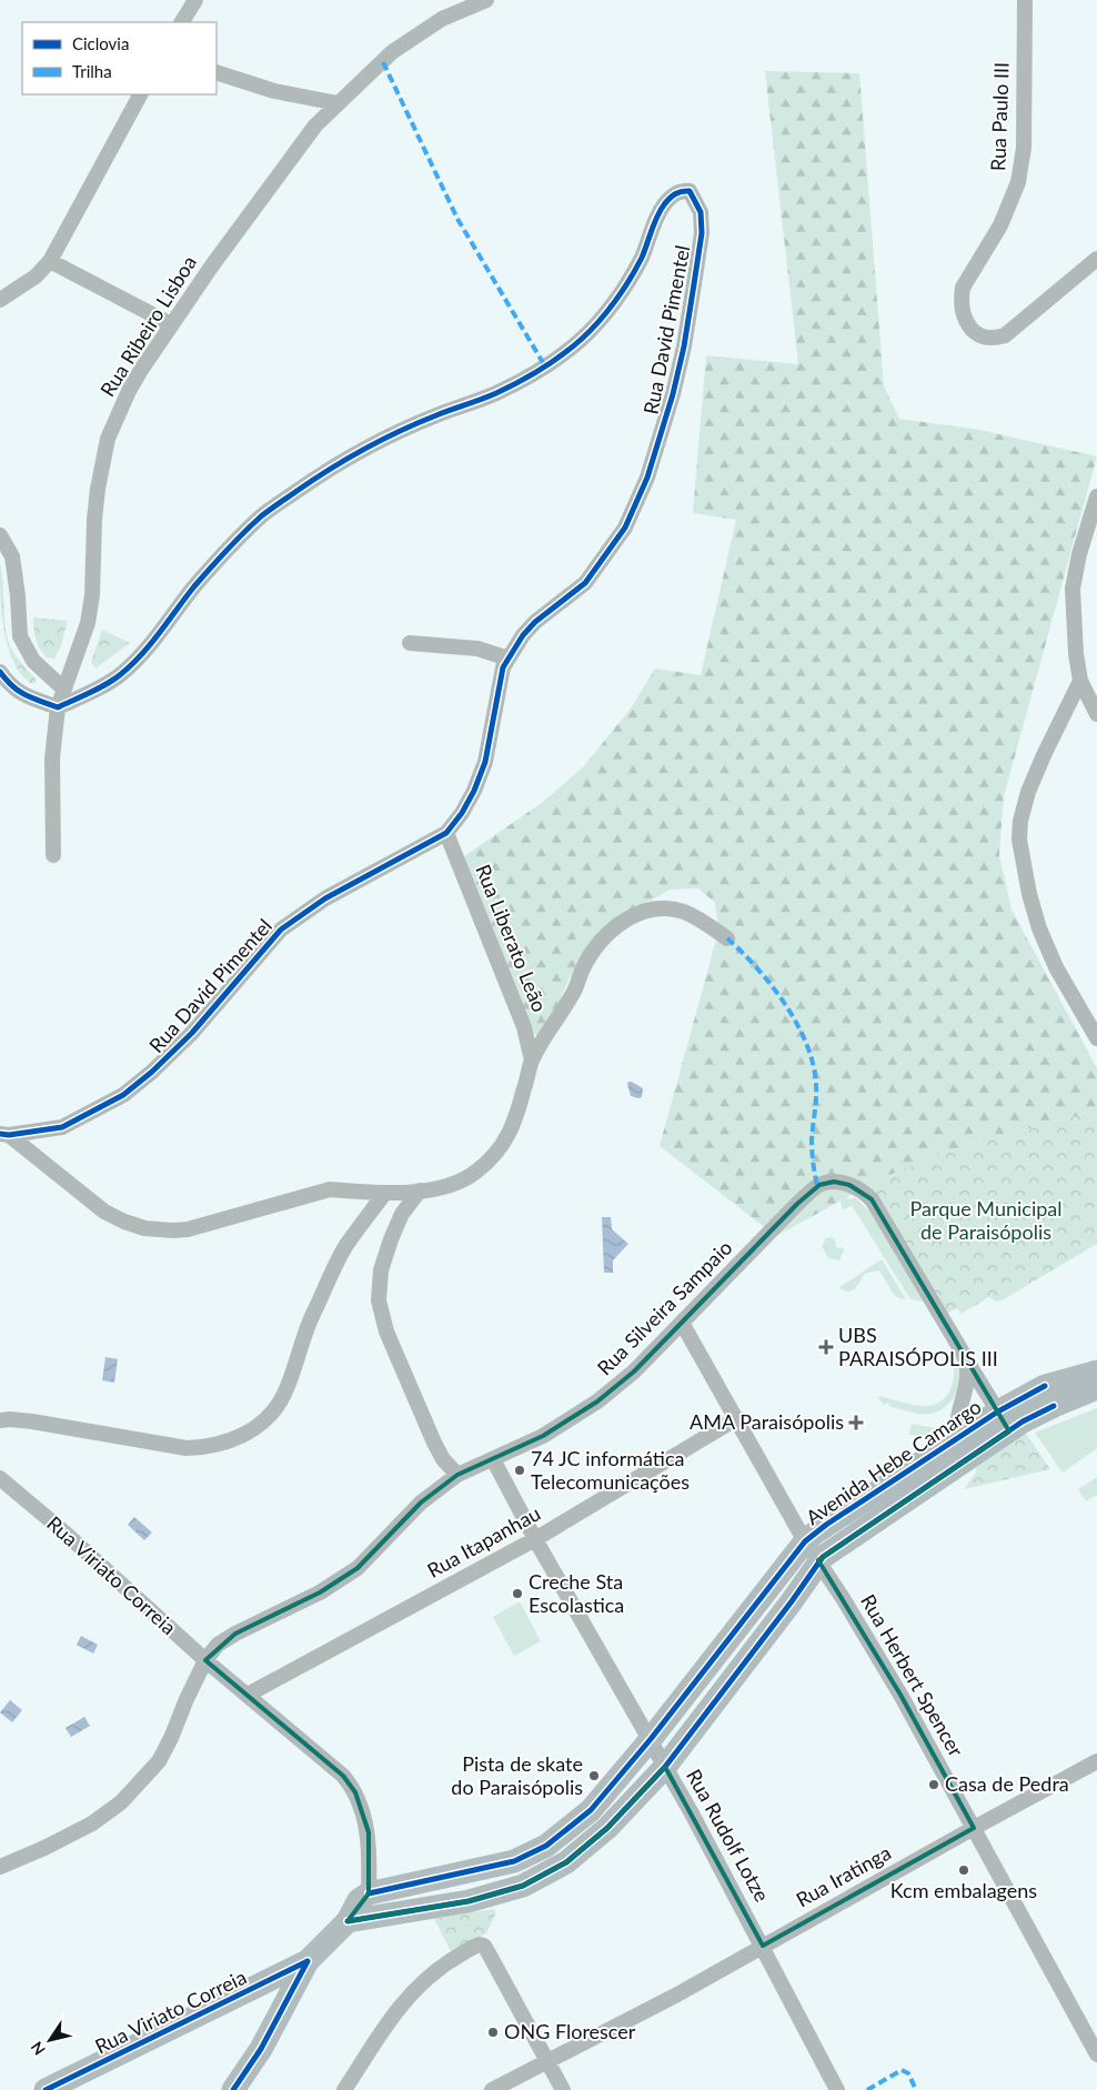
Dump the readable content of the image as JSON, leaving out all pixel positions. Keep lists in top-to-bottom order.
{
  "streets": {
    "main road": ["Avenida Hebe Camargo", "Rua Viriato Correia"],
    "street": [
      "Rua Paulo III",
      "Rua Ribeiro Lisboa",
      "Rua David Pimentel",
      "Rua Liberato Leão",
      "Rua Silveira Sampaio",
      "Rua Itapanhau",
      "Rua Herbert Spencer",
      "Rua Rudolf Lotze",
      "Rua Iratinga"
    ]
  },
  "crossings": [
    ["Rua Ribeiro Lisboa", "Rua David Pimentel"],
    ["Rua David Pimentel", "Rua Liberato Leão"],
    ["Rua Silveira Sampaio", "Rua Viriato Correia"],
    ["Rua Silveira Sampaio", "Rua Herbert Spencer"],
    ["Rua Silveira Sampaio", "Rua Rudolf Lotze"],
    ["Avenida Hebe Camargo", "Rua Viriato Correia"],
    ["Avenida Hebe Camargo", "Rua Herbert Spencer"],
    ["Avenida Hebe Camargo", "Rua Rudolf Lotze"],
    ["Rua Itapanhau", "Rua Viriato Correia"],
    ["Rua Itapanhau", "Rua Herbert Spencer"],
    ["Rua Itapanhau", "Rua Rudolf Lotze"],
    ["Rua Herbert Spencer", "Rua Iratinga"],
    ["Rua Rudolf Lotze", "Rua Iratinga"]
  ],
  "parks": ["Parque Municipal de Paraisópolis"],
  "places": {
    "health": ["UBS PARAISÓPOLIS III", "AMA Paraisópolis"],
    "other": [
      "74 JC informática Telecomunicações",
      "Creche Sta Escolastica",
      "Pista de skate do Paraisópolis",
      "Casa de Pedra",
      "Kcm embalagens",
      "ONG Florescer"
    ]
  },
  "legend": ["Ciclovia", "Trilha"],
  "north": "bottom left"
}
